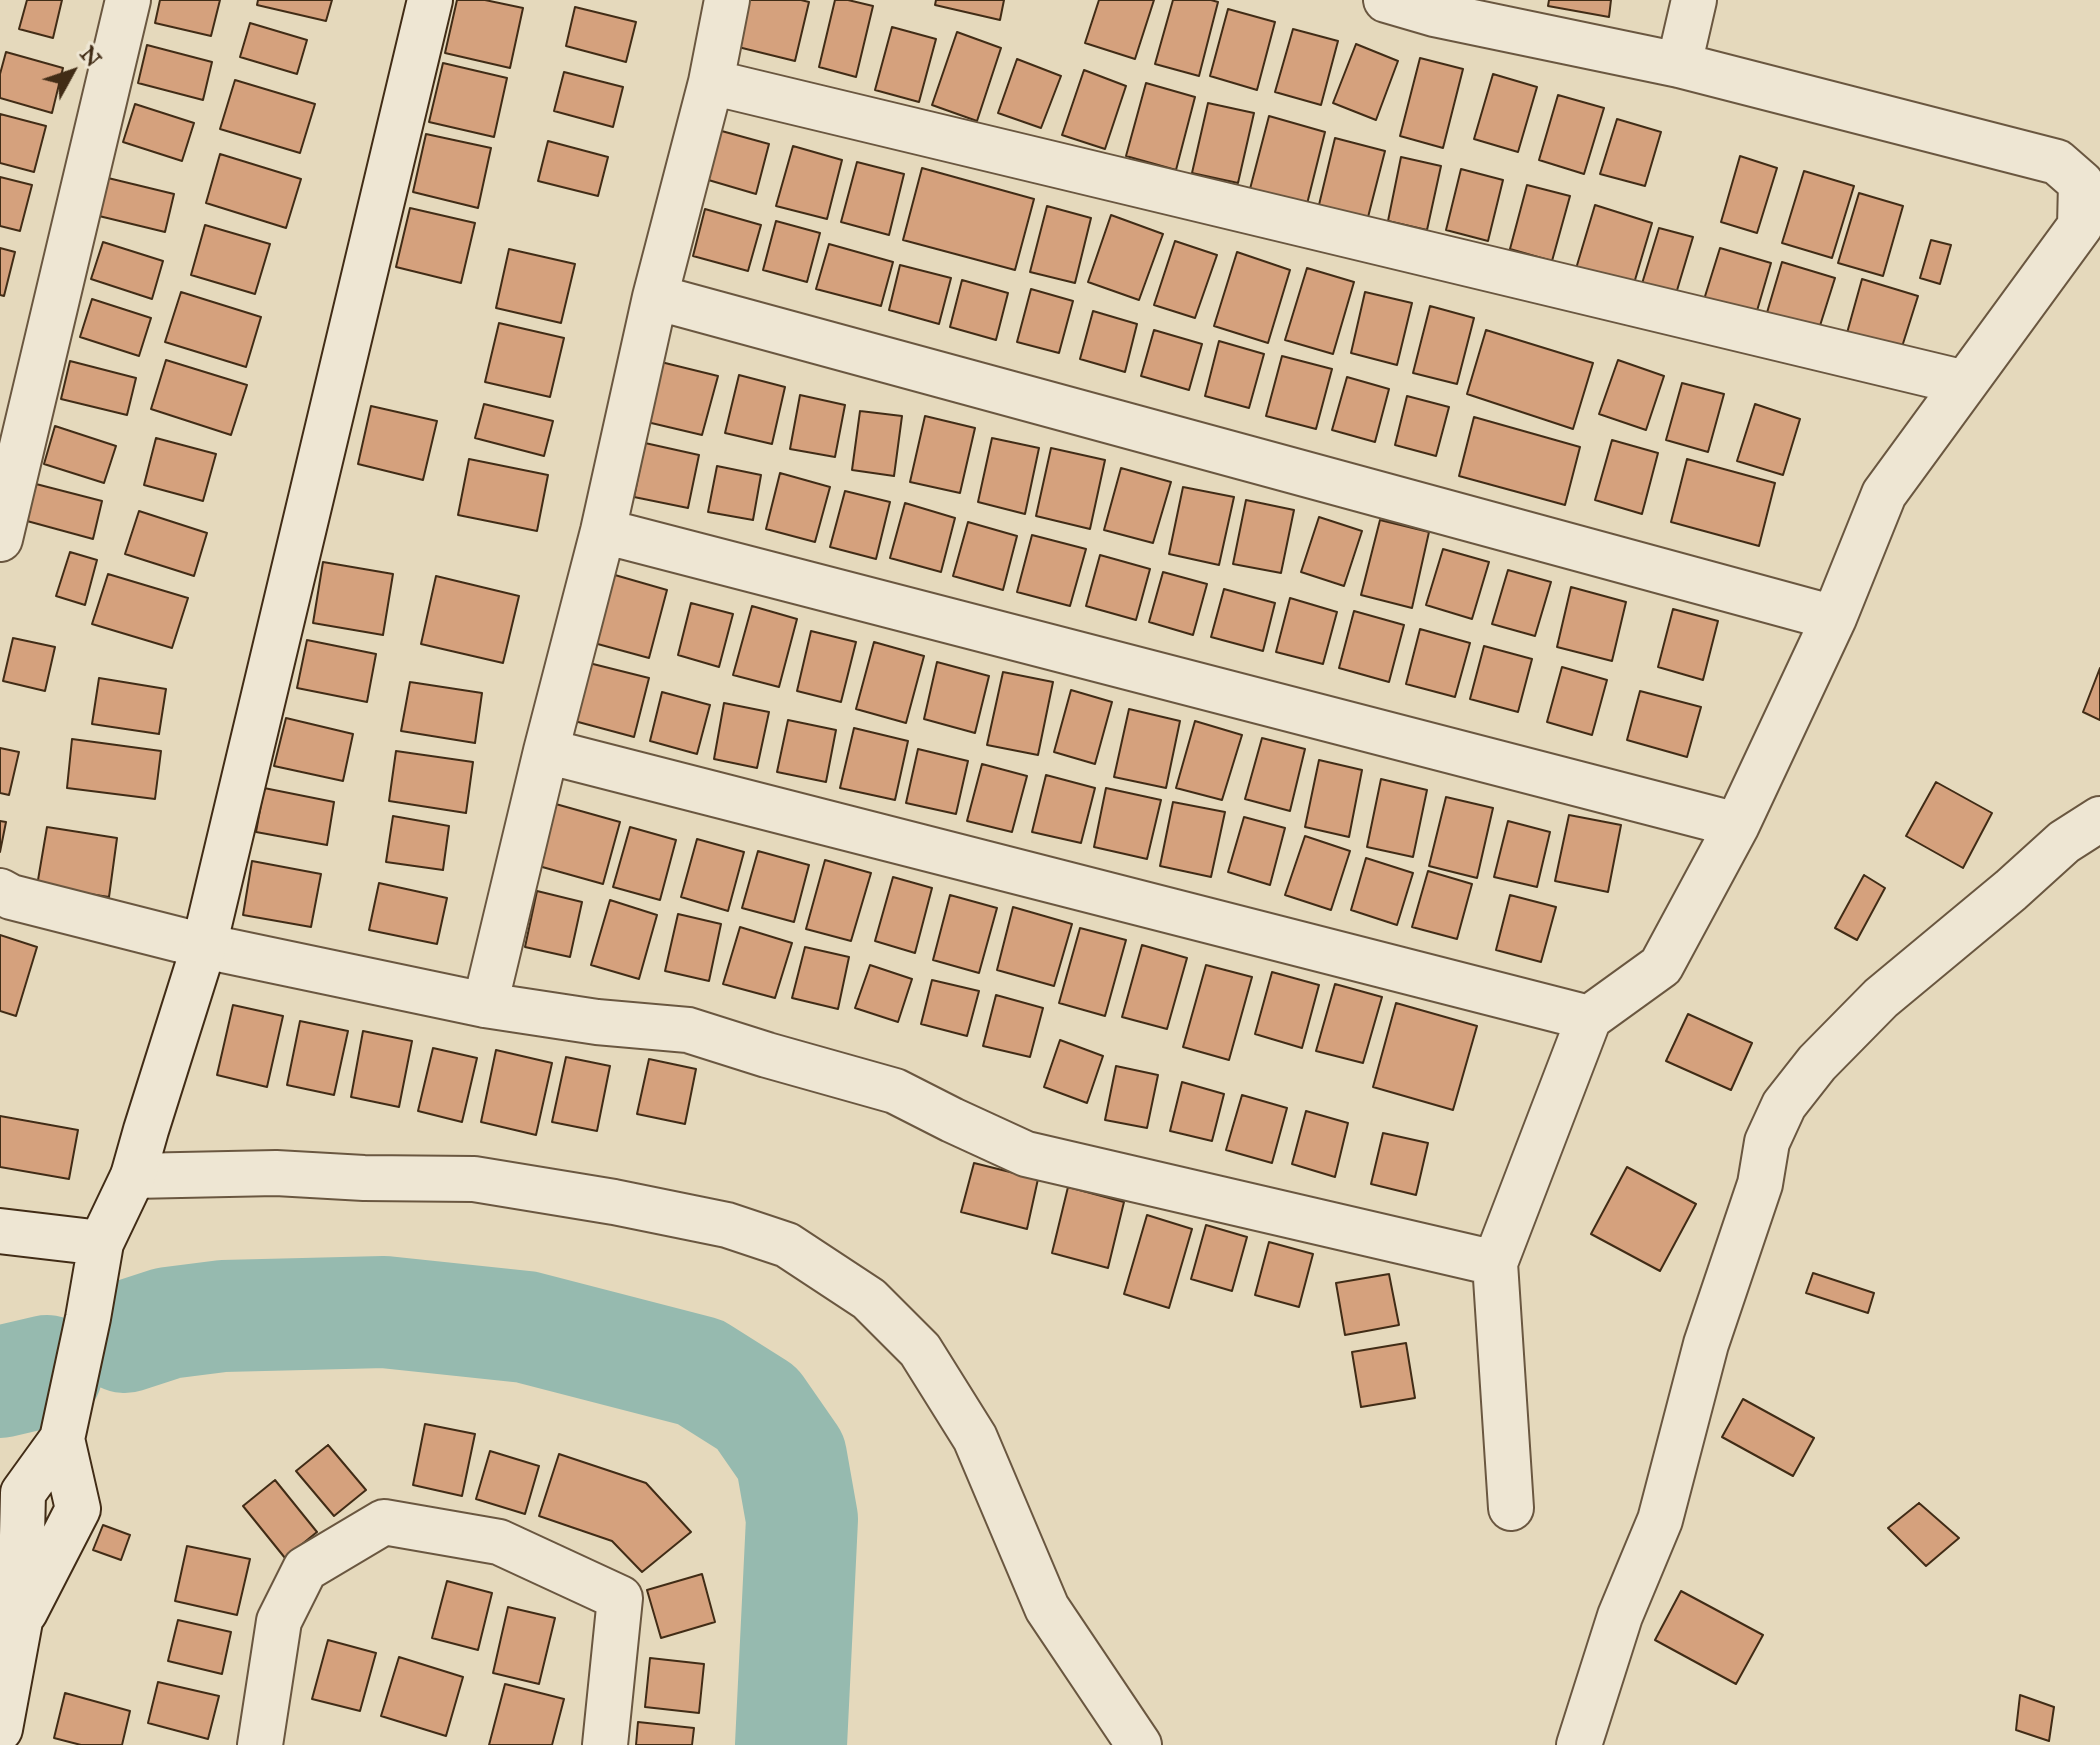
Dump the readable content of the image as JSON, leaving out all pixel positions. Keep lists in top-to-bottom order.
{
  "north": "top right"
}
